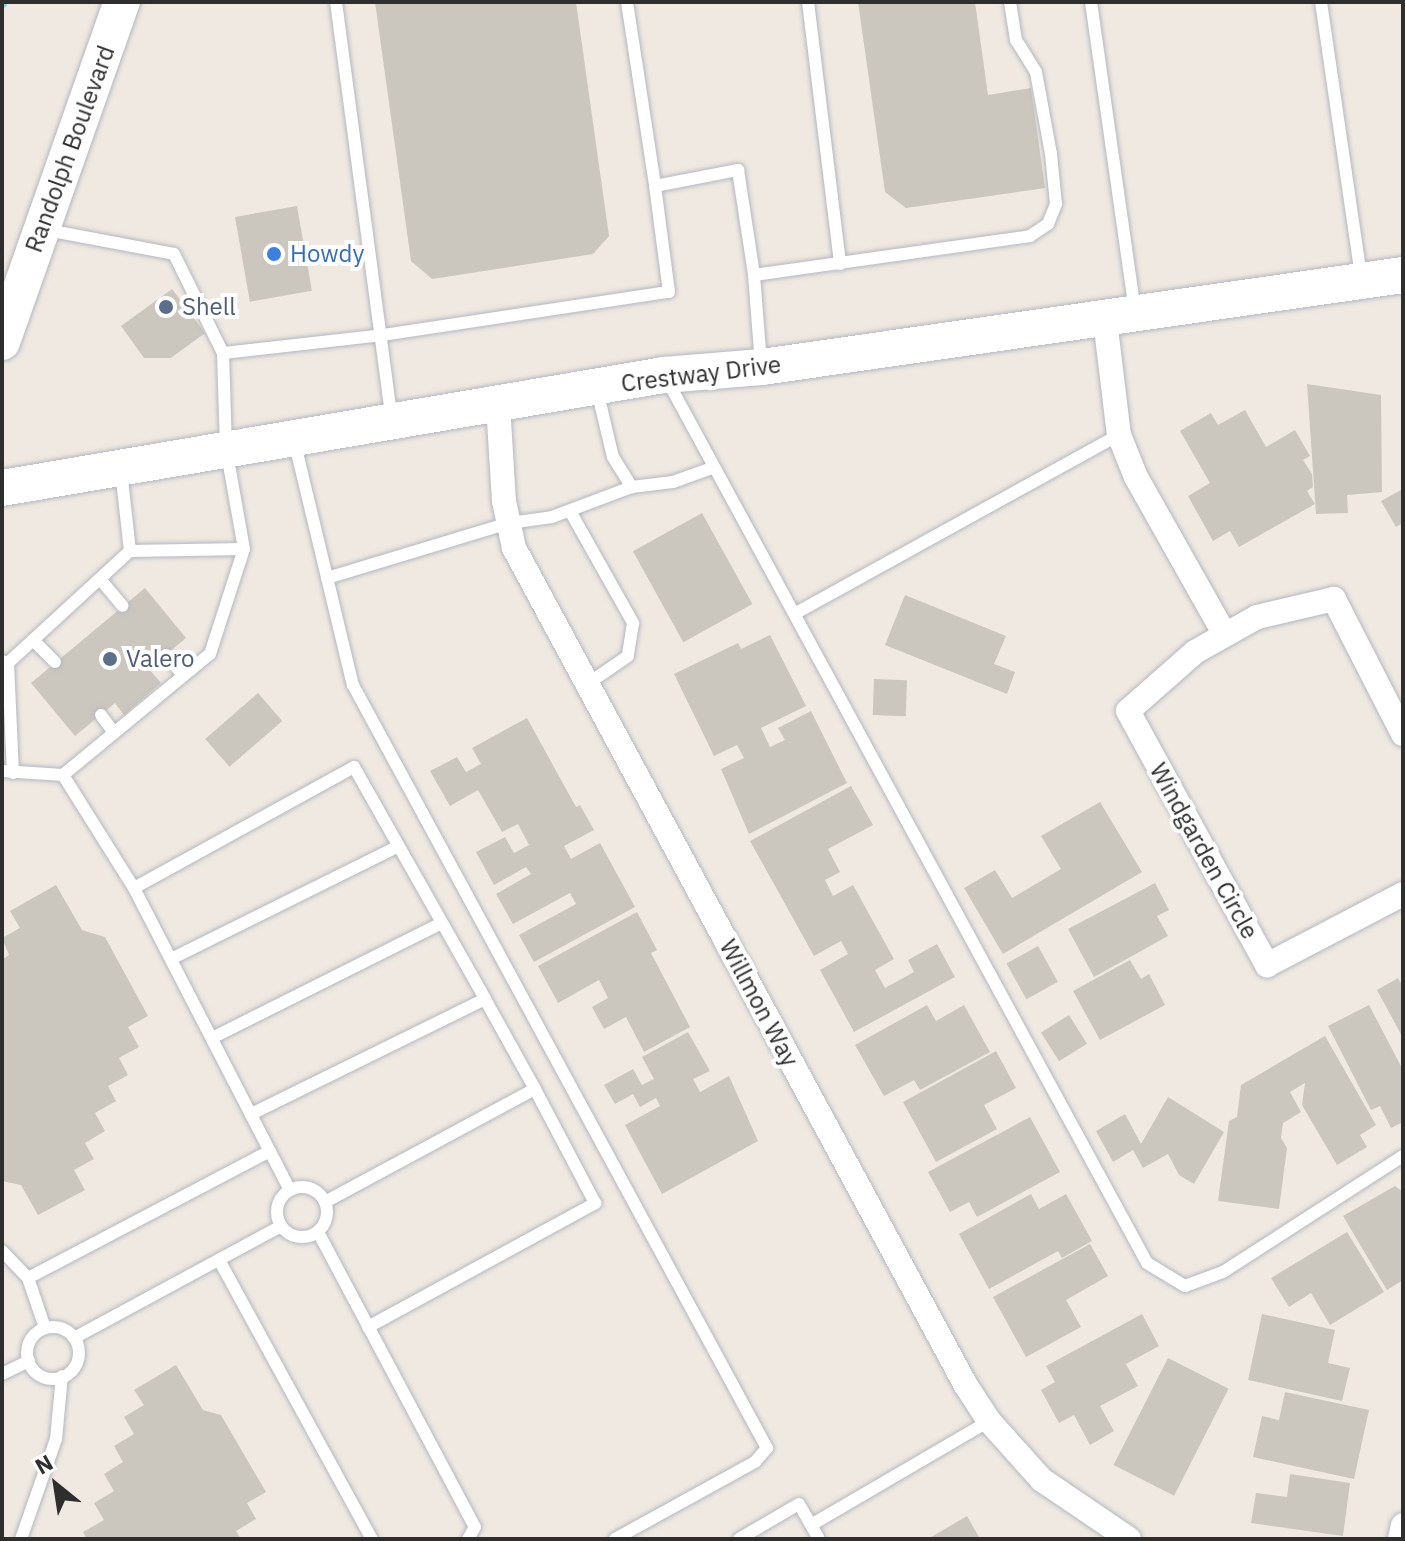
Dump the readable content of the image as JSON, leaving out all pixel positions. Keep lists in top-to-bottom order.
{
  "streets": {
    "main road": ["Randolph Boulevard", "Crestway Drive"],
    "street": ["Windgarden Circle", "Willmon Way"]
  },
  "crossings": [
    ["Crestway Drive", "Willmon Way"]
  ],
  "places": ["Howdy", "Shell", "Valero"],
  "north": "top left"
}
